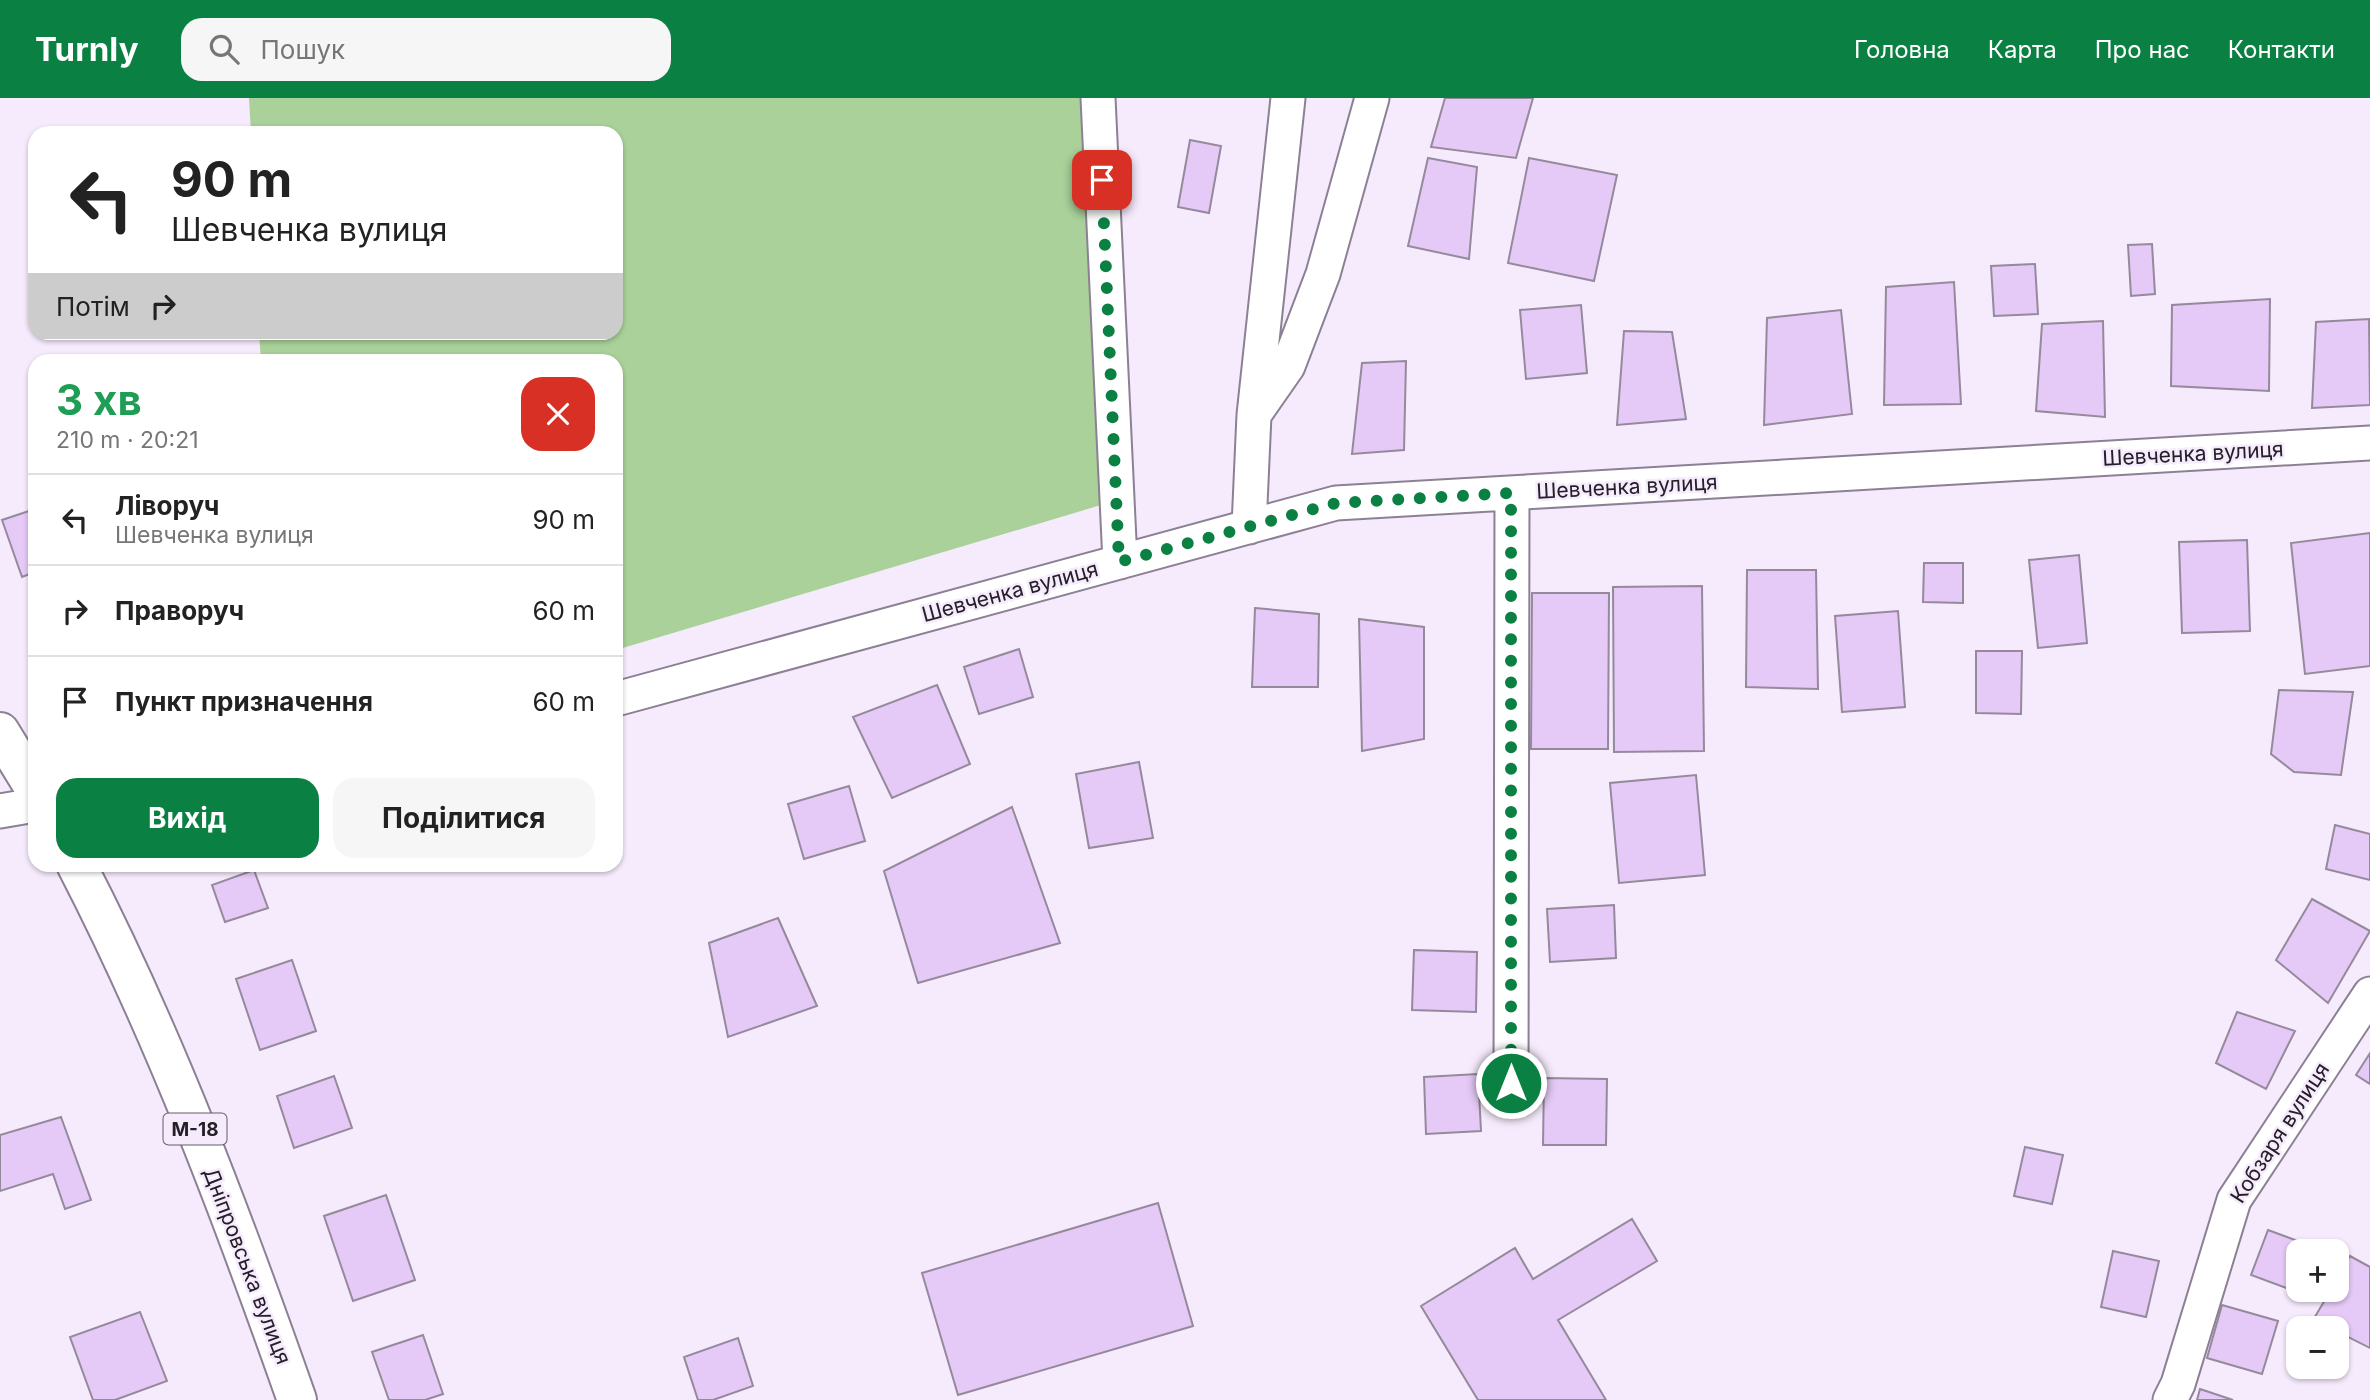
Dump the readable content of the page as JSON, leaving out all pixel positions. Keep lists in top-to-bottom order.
{
  "streets": {
    "highway": ["М-18", "Дніпровська вулиця"],
    "street": ["Шевченка вулиця", "Кобзаря вулиця"]
  },
  "page": {
    "header": "Turnly",
    "search": "Пошук",
    "nav": [
      "Головна",
      "Карта",
      "Про нас",
      "Контакти"
    ],
    "turn": ["90 m", "Шевченка вулиця"],
    "then": "Потім",
    "heading": ["3 хв", "210 m · 20:21"],
    "list": [
      {
        "name": "Ліворуч",
        "note": "Шевченка вулиця",
        "value": "90 m"
      },
      {
        "name": "Праворуч",
        "value": "60 m"
      },
      {
        "name": "Пункт призначення",
        "value": "60 m"
      }
    ],
    "buttons": ["Вихід", "Поділитися"],
    "map_buttons": ["+", "−"]
  }
}
